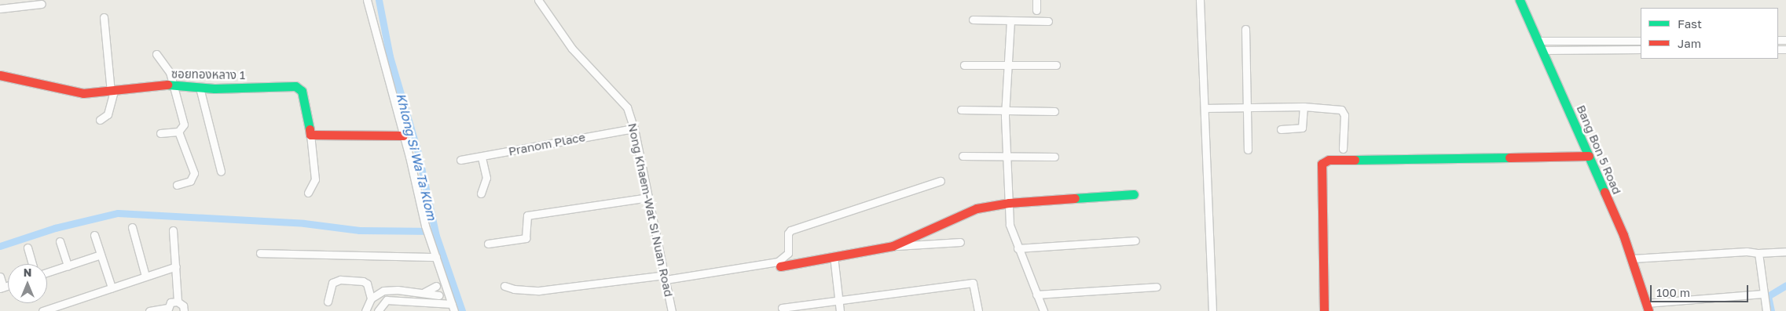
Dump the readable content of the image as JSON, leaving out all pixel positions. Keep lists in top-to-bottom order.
{
  "streets": {
    "street": [
      "ซอยทองหลาง 1",
      "Pranom Place",
      "Bang Bon 5 Road",
      "Nong Khaem-Wat Si Nuan Road"
    ]
  },
  "crossings": [
    ["Pranom Place", "Nong Khaem-Wat Si Nuan Road"]
  ],
  "water": ["Khlong Si Wa Ta Klom"],
  "legend": ["Fast", "Jam"],
  "scale_bar": "100 m",
  "north": "top"
}
